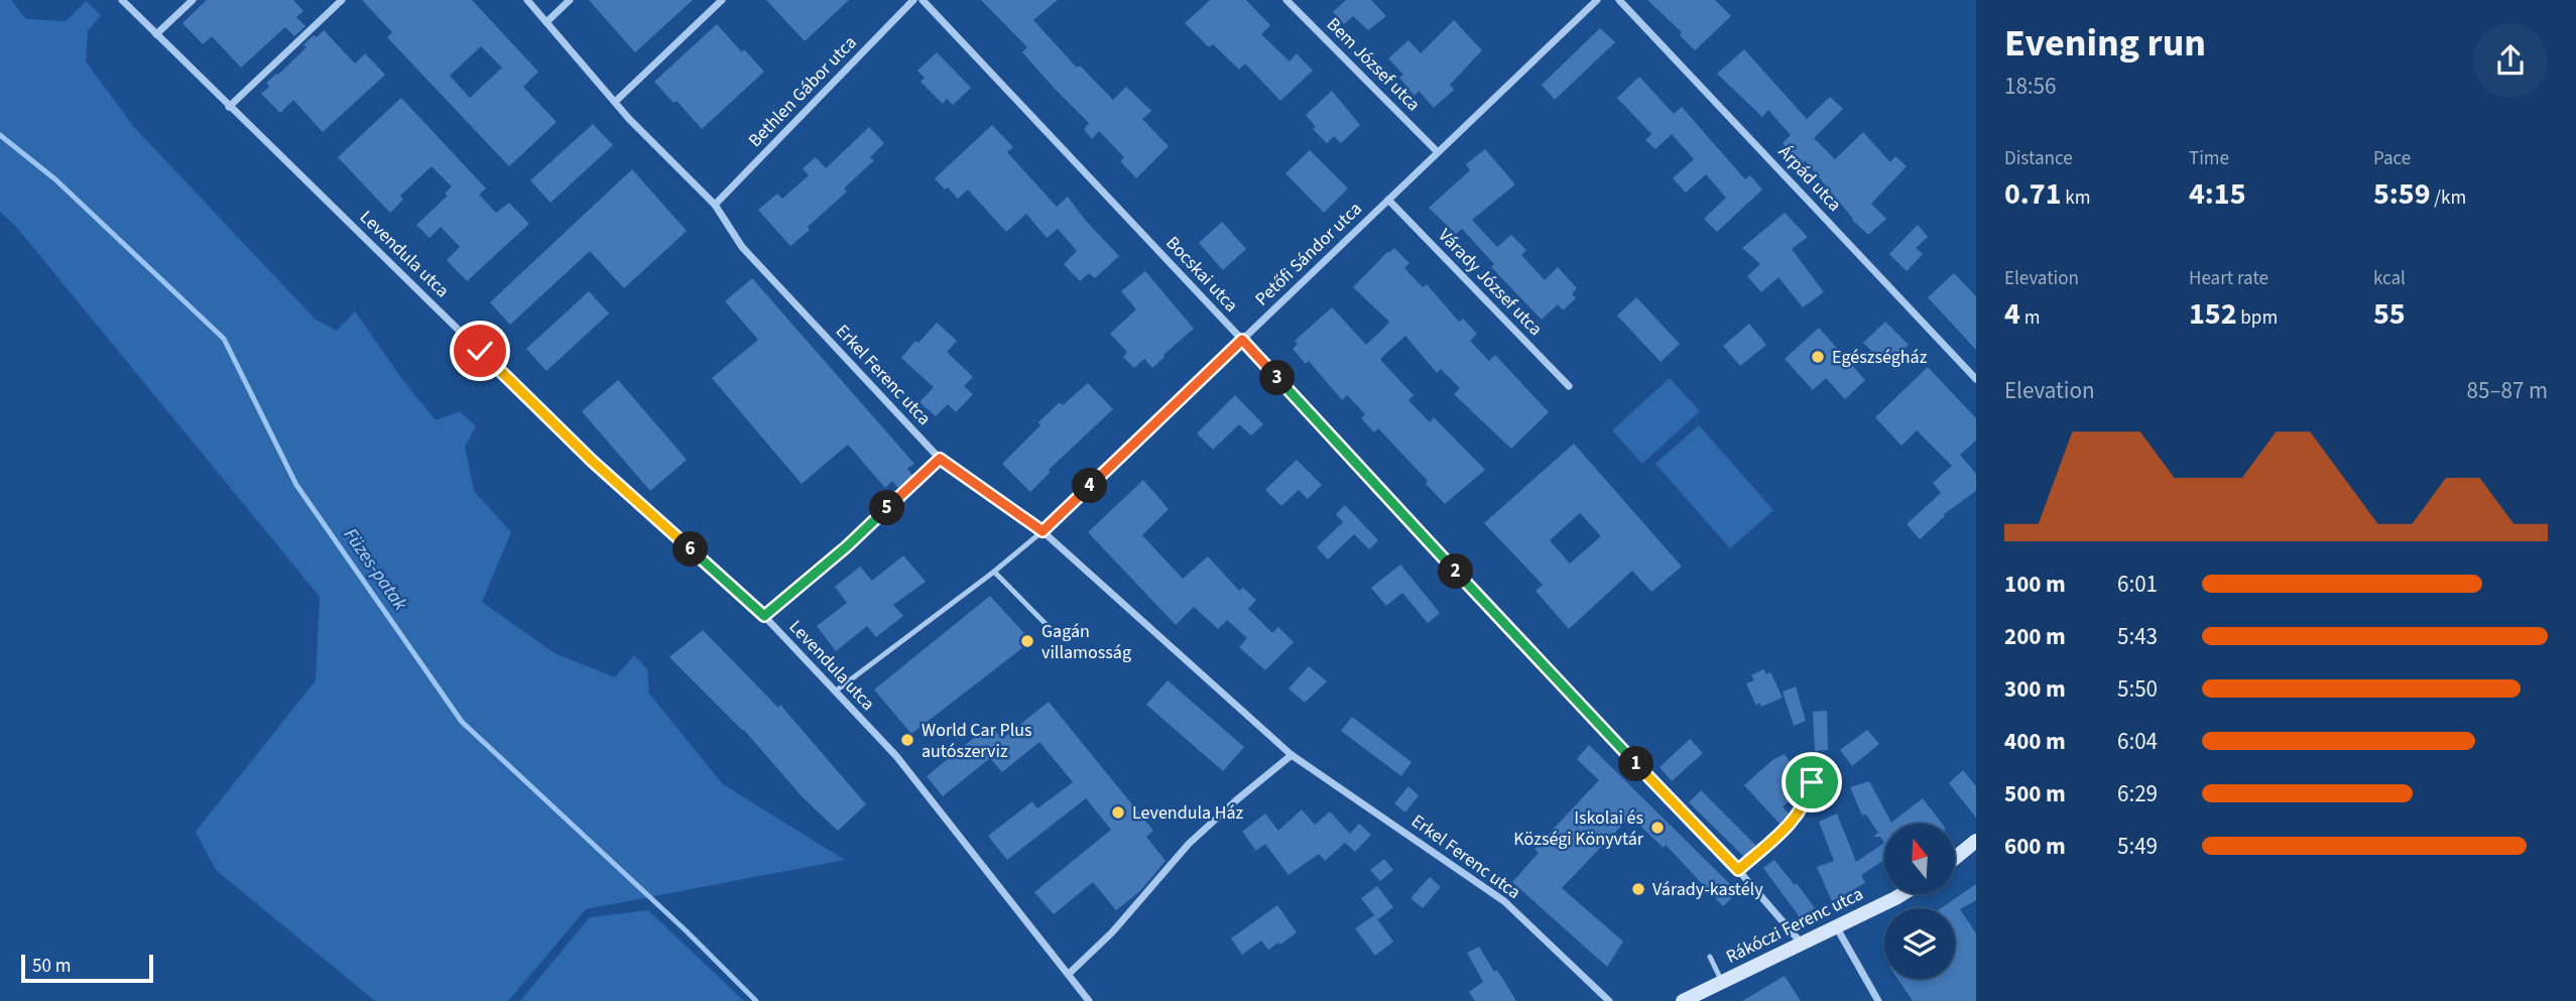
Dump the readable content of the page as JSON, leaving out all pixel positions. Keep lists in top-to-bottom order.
{
  "streets": {
    "main road": ["Rákóczi Ferenc utca"],
    "street": [
      "Bem József utca",
      "Bethlen Gábor utca",
      "Árpád utca",
      "Levendula utca",
      "Petőfi Sándor utca",
      "Bocskai utca",
      "Várady József utca",
      "Erkel Ferenc utca"
    ]
  },
  "crossings": [
    ["Bem József utca", "Petőfi Sándor utca"],
    ["Bethlen Gábor utca", "Erkel Ferenc utca"],
    ["Petőfi Sándor utca", "Bocskai utca"],
    ["Petőfi Sándor utca", "Várady József utca"],
    ["Petőfi Sándor utca", "Erkel Ferenc utca"],
    ["Bocskai utca", "Rákóczi Ferenc utca"]
  ],
  "water": ["Füzes-patak"],
  "places": [
    "Egészségház",
    "Gagán villamosság",
    "World Car Plus autószerviz",
    "Levendula Ház",
    "Iskolai és Községi Könyvtár",
    "Várady-kastély"
  ],
  "scale_bar": "50 m",
  "north": "top",
  "page": {
    "heading": ["Evening run", "18:56"],
    "stats": [
      ["Distance", "0.71 km"],
      ["Time", "4:15"],
      ["Pace", "5:59 /km"],
      ["Elevation", "4 m"],
      ["Heart rate", "152 bpm"],
      ["kcal", "55"]
    ],
    "pins": [
      "3",
      "4",
      "5",
      "6",
      "2",
      "1"
    ],
    "chart": ["Elevation", "85–87 m"],
    "list": [
      {
        "name": "100 m",
        "note": "6:01"
      },
      {
        "name": "200 m",
        "note": "5:43"
      },
      {
        "name": "300 m",
        "note": "5:50"
      },
      {
        "name": "400 m",
        "note": "6:04"
      },
      {
        "name": "500 m",
        "note": "6:29"
      },
      {
        "name": "600 m",
        "note": "5:49"
      }
    ],
    "scale": "50 m"
  }
}
